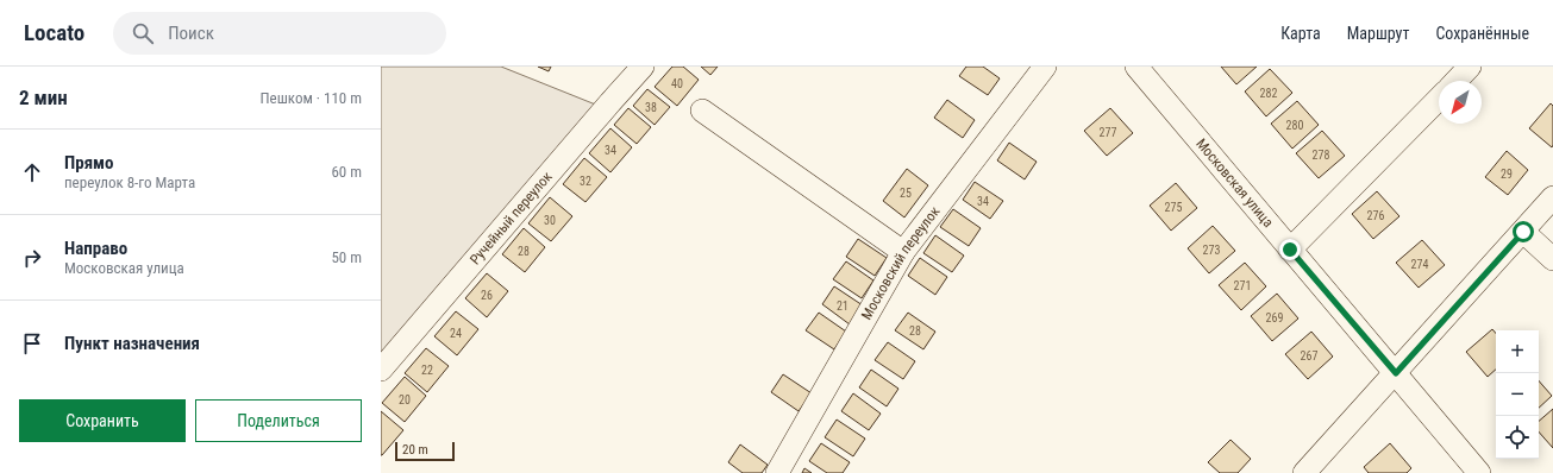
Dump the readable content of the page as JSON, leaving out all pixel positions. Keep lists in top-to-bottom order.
{
  "streets": {
    "street": ["Московская улица", "Ручейный переулок", "Московский переулок"]
  },
  "house_numbers": [
    "40",
    "282",
    "38",
    "280",
    "277",
    "34",
    "278",
    "29",
    "32",
    "25",
    "34",
    "275",
    "276",
    "30",
    "273",
    "28",
    "274",
    "271",
    "26",
    "21",
    "269",
    "28",
    "24",
    "267",
    "22",
    "20"
  ],
  "scale_bar": "20 m",
  "north": "bottom left",
  "page": {
    "header": "Locato",
    "search": "Поиск",
    "nav": ["Карта", "Маршрут", "Сохранённые"],
    "heading": ["2 мин", "Пешком · 110 m"],
    "list": [
      ["Прямо", "переулок 8-го Марта", "60 m"],
      ["Направо", "Московская улица", "50 m"],
      "Пункт назначения"
    ],
    "map_buttons": ["+", "−"],
    "buttons": ["Сохранить", "Поделиться"],
    "scale": "20 m"
  }
}
